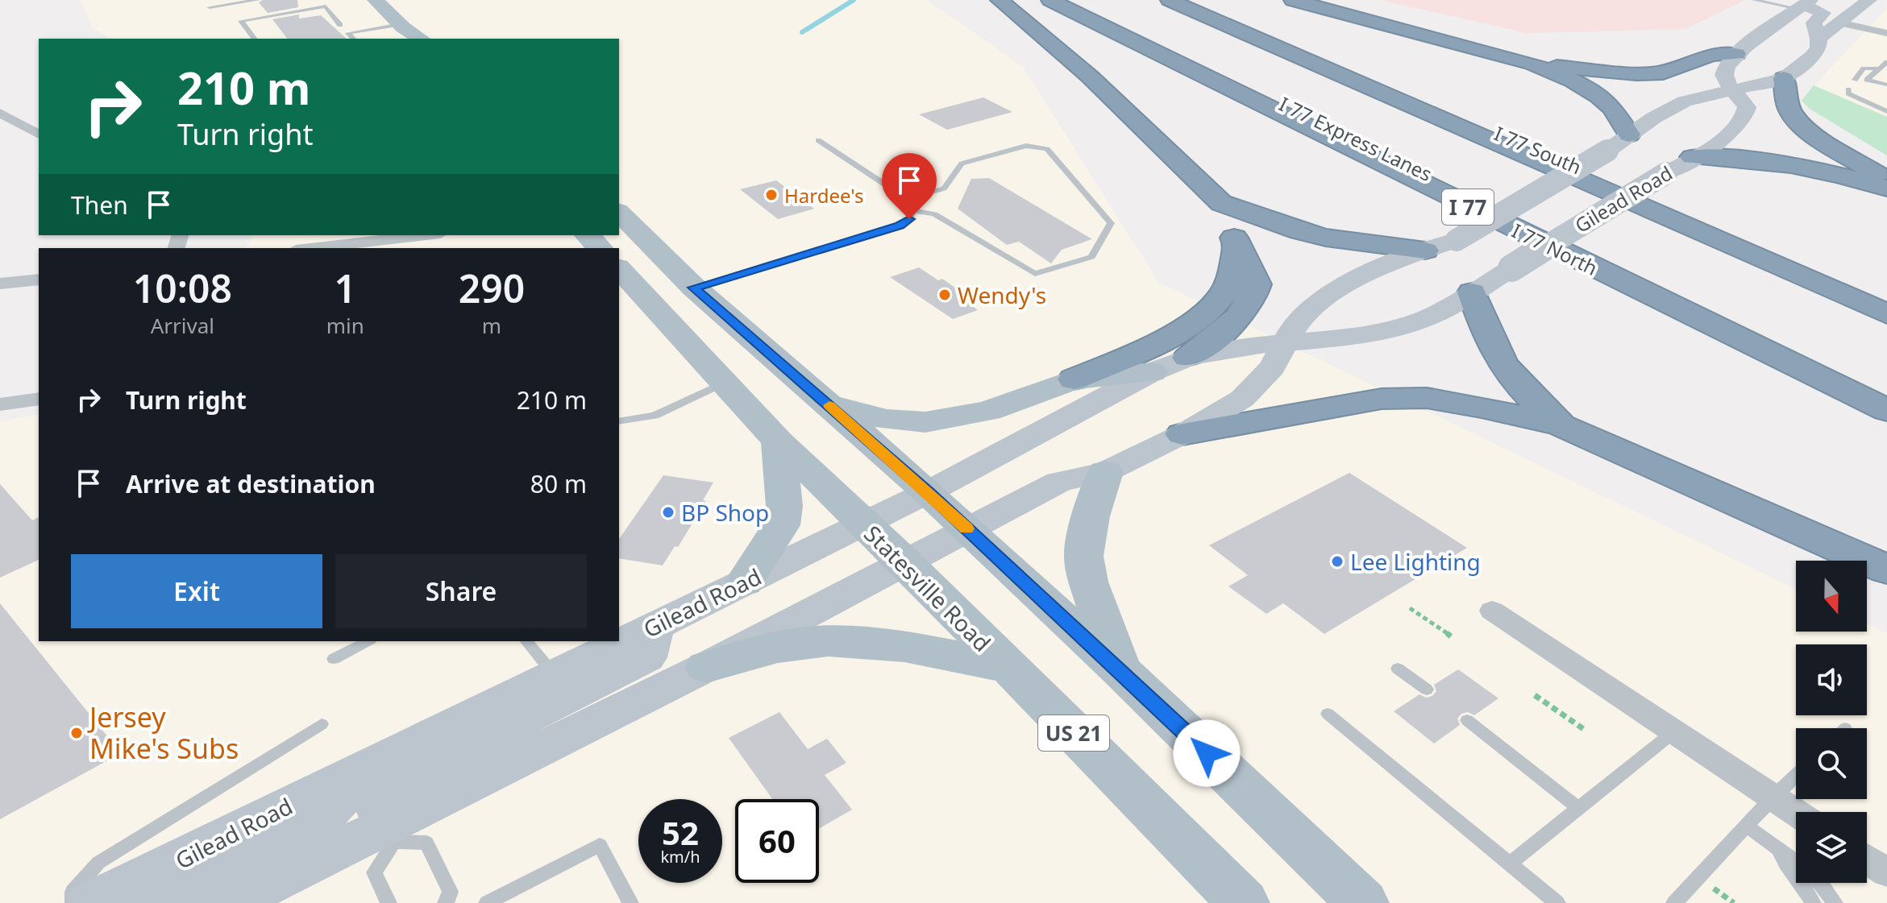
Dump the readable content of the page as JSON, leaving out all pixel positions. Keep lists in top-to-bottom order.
{
  "streets": {
    "highway": [
      "I 77 Express Lanes",
      "I 77 South",
      "I 77",
      "I 77 North"
    ],
    "main road": ["Gilead Road", "Statesville Road", "US 21"]
  },
  "crossings": [
    ["Gilead Road", "Statesville Road"]
  ],
  "places": [
    "Hardee's",
    "Wendy's",
    "BP Shop",
    "Lee Lighting",
    "Jersey Mike's Subs"
  ],
  "north": "bottom",
  "page": {
    "turn": ["210 m", "Turn right"],
    "then": "Then",
    "eta": [
      "10:08",
      "Arrival",
      "1",
      "min",
      "290",
      "m"
    ],
    "list": [
      {
        "name": "Turn right",
        "value": "210 m"
      },
      {
        "name": "Arrive at destination",
        "value": "80 m"
      }
    ],
    "buttons": ["Exit", "Share"],
    "speed": "52 km/h",
    "limit": "60"
  }
}
